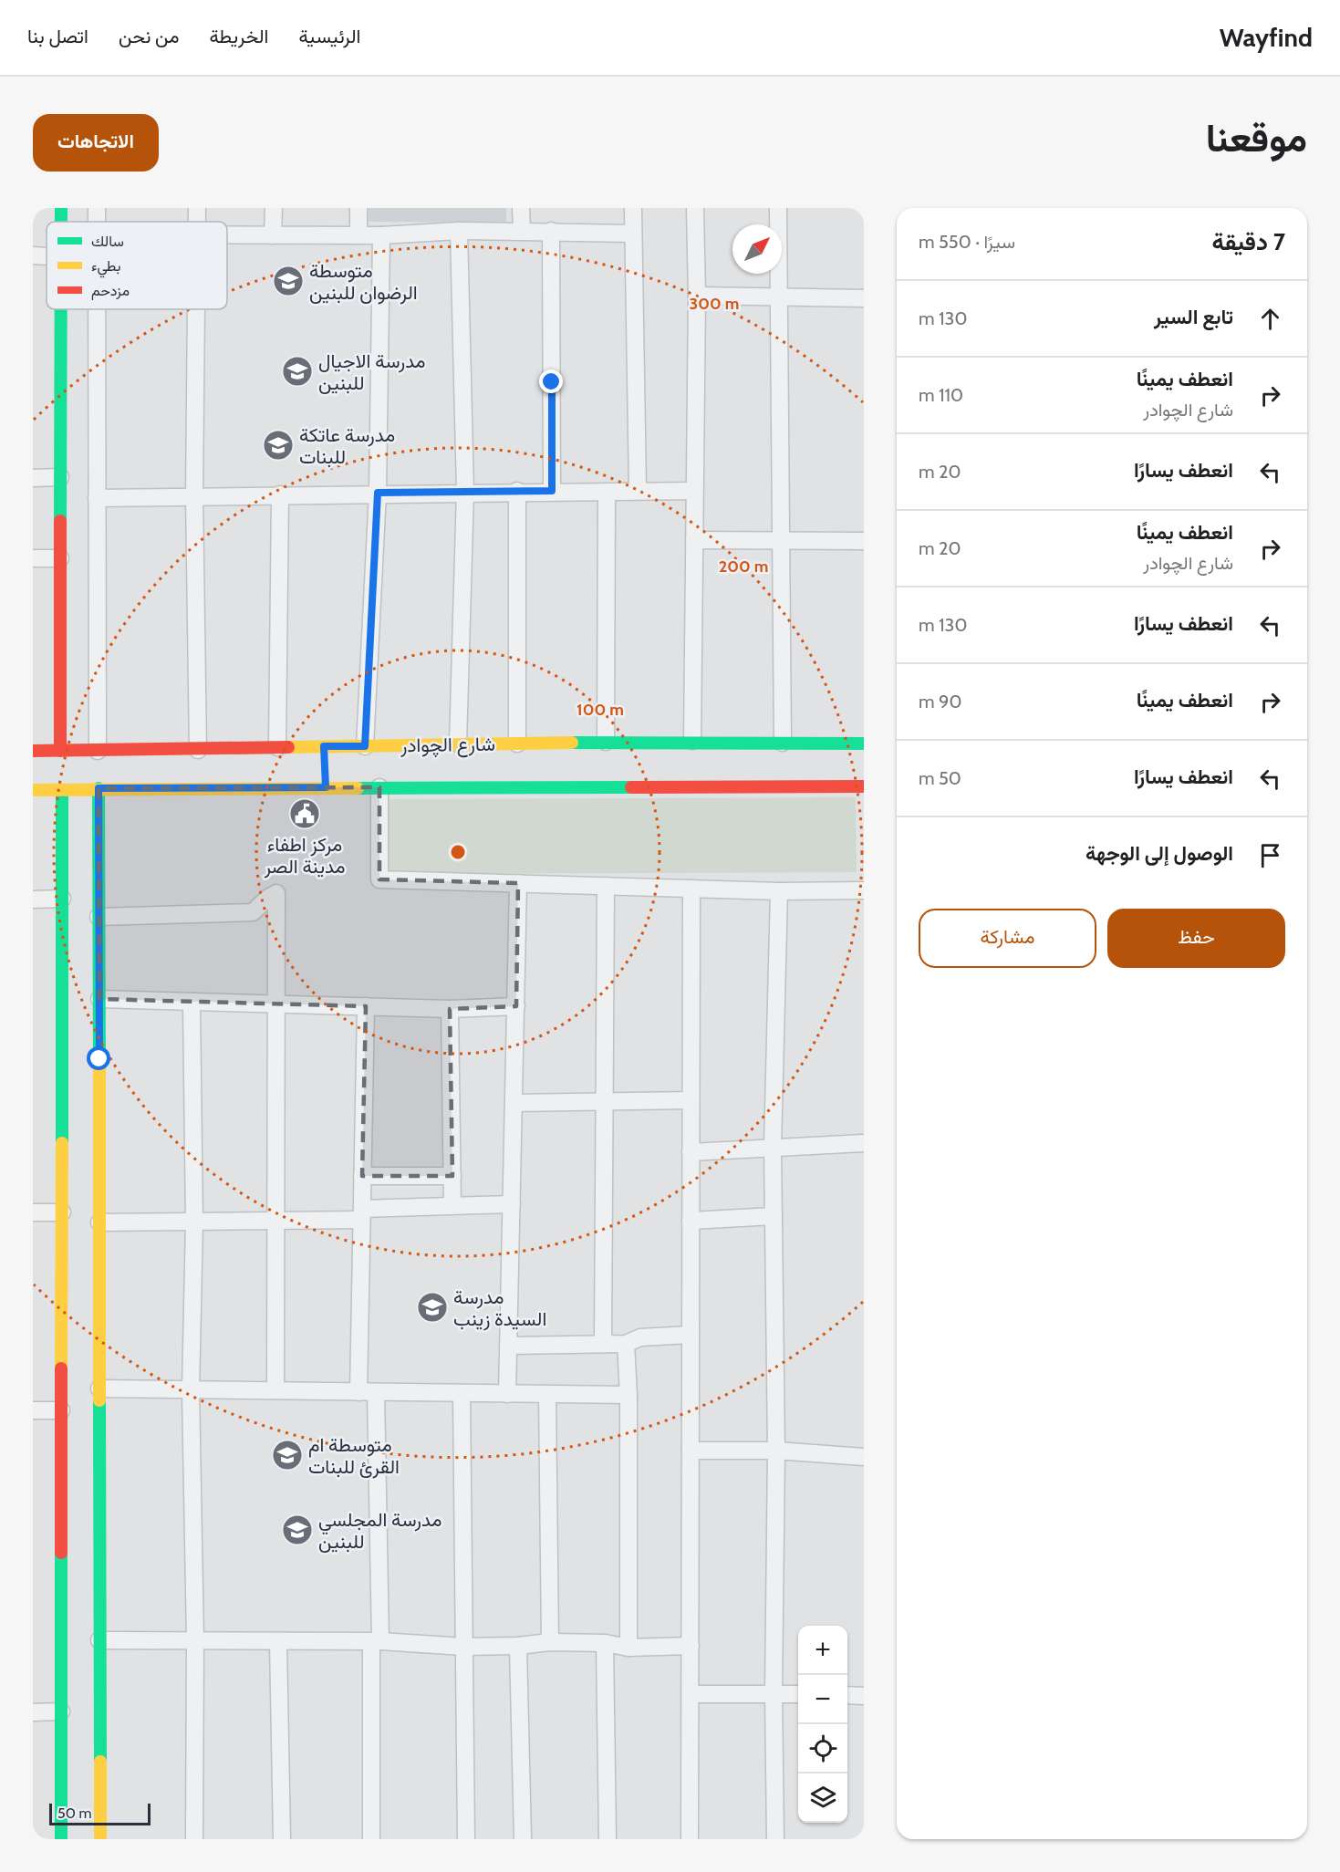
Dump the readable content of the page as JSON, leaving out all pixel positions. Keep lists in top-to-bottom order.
{
  "streets": {
    "street": ["شارع الچوادر"]
  },
  "places": {
    "school or university": [
      "متوسطة الرضوان للبنين",
      "مدرسة الاجيال للبنين",
      "مدرسة عاتكة للبنات",
      "مدرسة السيدة زينب",
      "متوسطة ام القرئ للبنات",
      "مدرسة المجلسي للبنين"
    ],
    "public building": ["مركز اطفاء مدينة الصر"]
  },
  "legend": ["سالك", "بطيء", "مزدحم"],
  "scale_bar": "50 m",
  "north": "top right",
  "page": {
    "header": "Wayfind",
    "nav": [
      "الرئيسية",
      "الخريطة",
      "من نحن",
      "اتصل بنا"
    ],
    "title": "موقعنا",
    "buttons": [
      "الاتجاهات",
      ["حفظ", "مشاركة"]
    ],
    "heading": ["7 دقيقة", "سيرًا · 550 m"],
    "list": [
      ["تابع السير", "130 m"],
      ["انعطف يمينًا", "شارع الچوادر", "110 m"],
      ["انعطف يسارًا", "20 m"],
      ["انعطف يمينًا", "شارع الچوادر", "20 m"],
      ["انعطف يسارًا", "130 m"],
      ["انعطف يمينًا", "90 m"],
      ["انعطف يسارًا", "50 m"],
      "الوصول إلى الوجهة"
    ],
    "map_buttons": ["+", "−"],
    "scale": "50 m"
  },
  "rings": ["300 m", "200 m", "100 m"]
}
